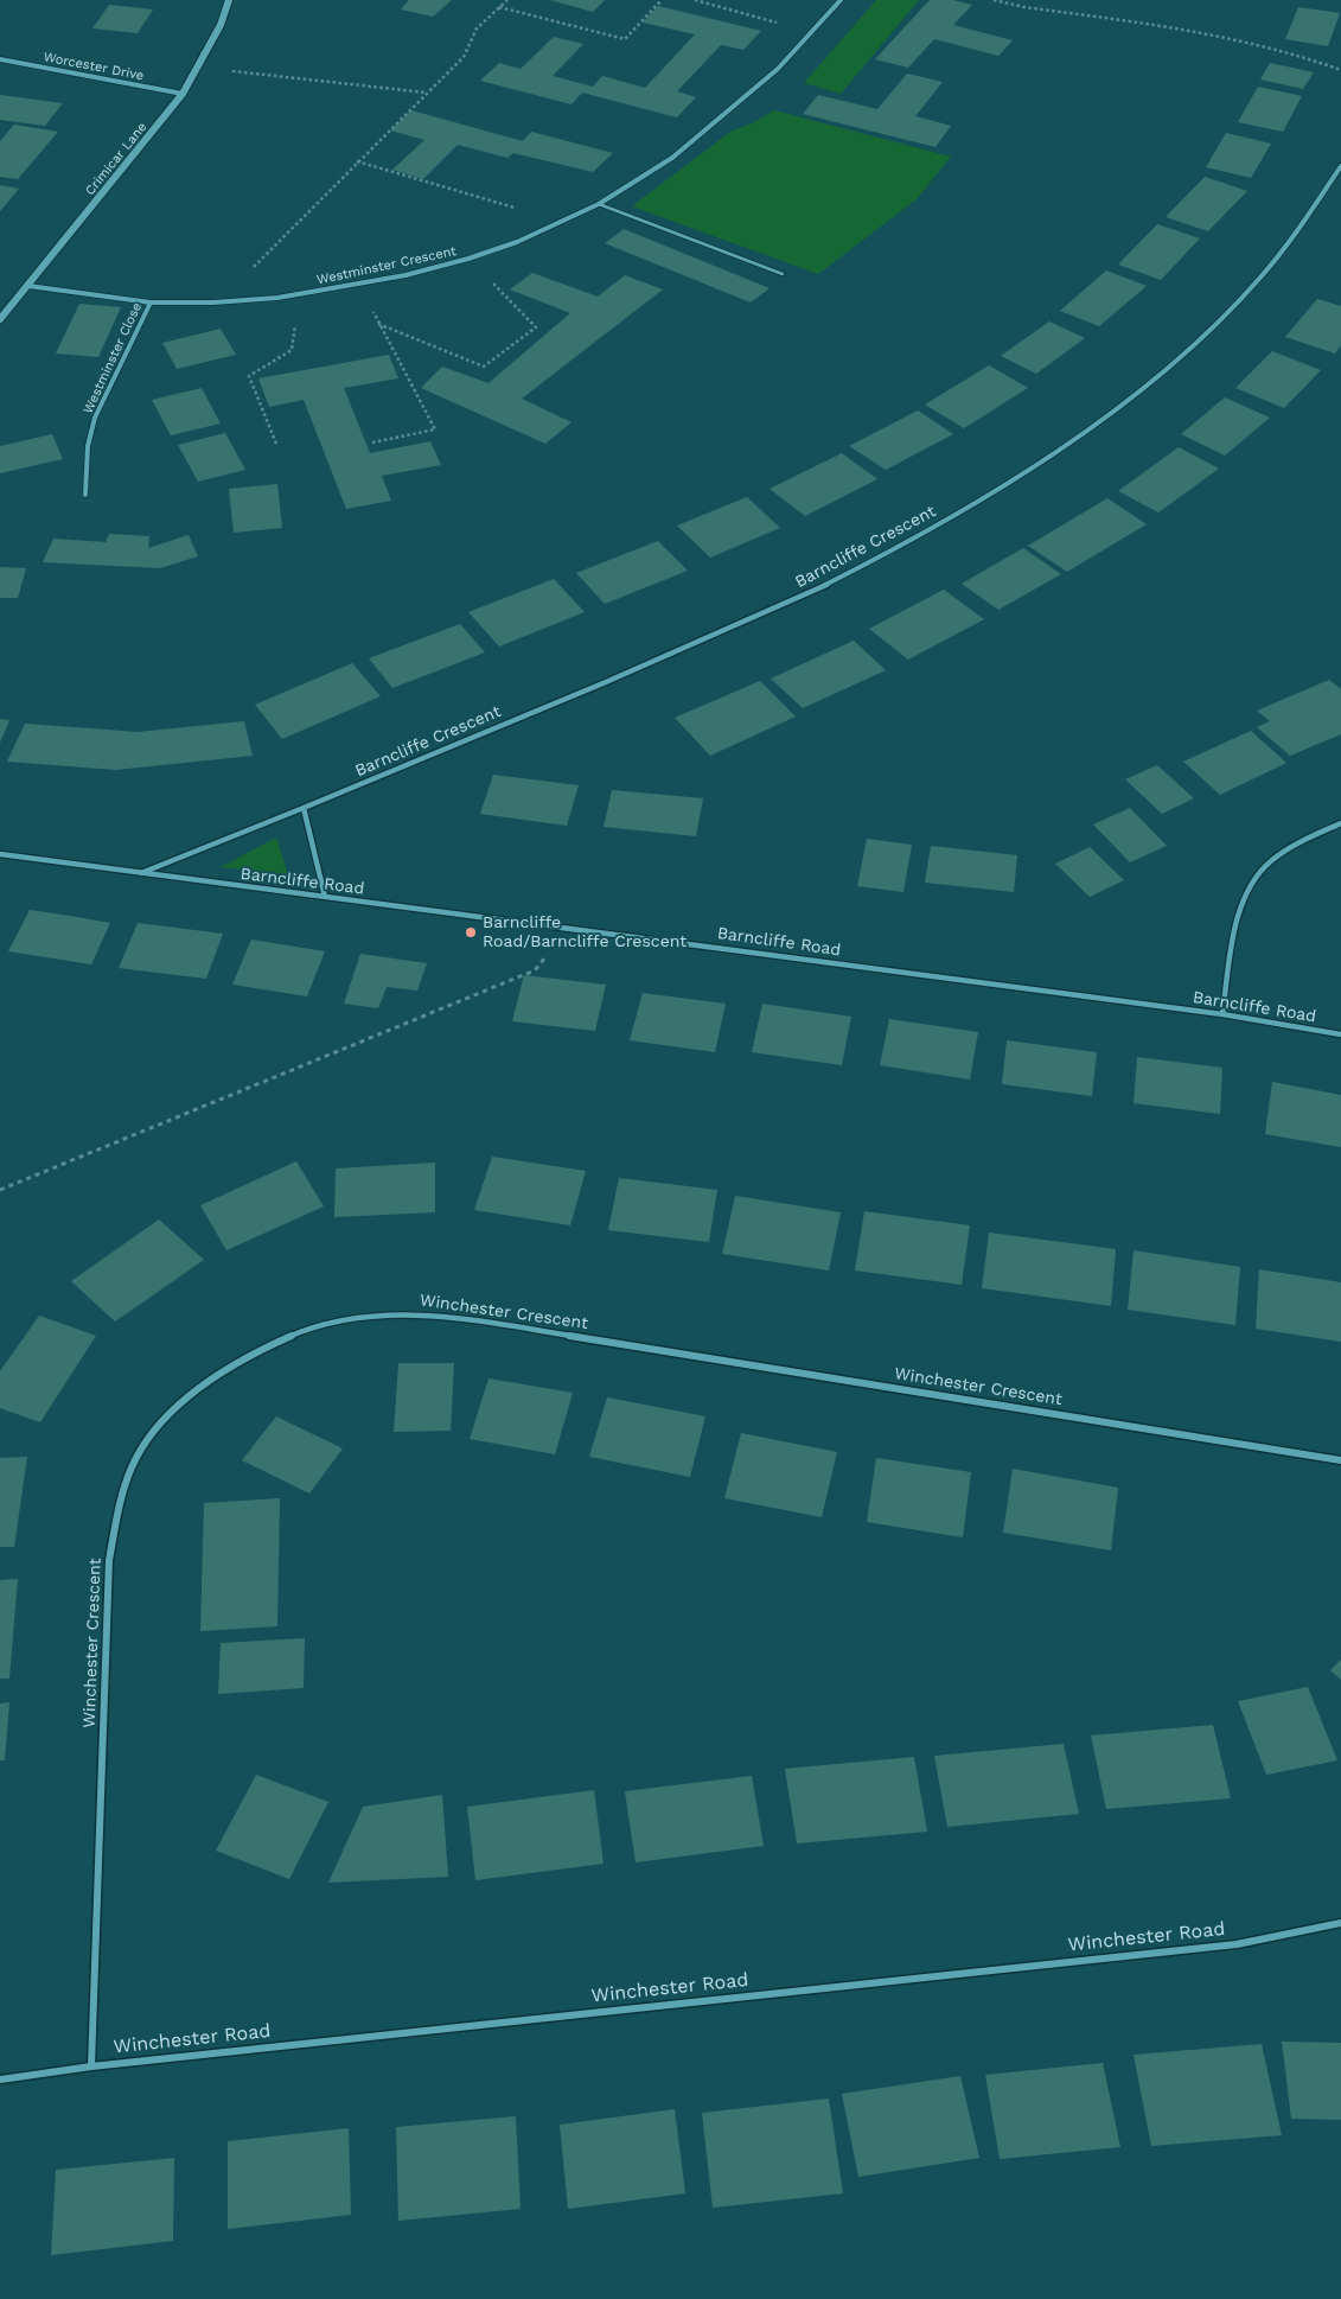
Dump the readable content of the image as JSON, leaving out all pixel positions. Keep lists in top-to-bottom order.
{
  "streets": {
    "street": [
      "Worcester Drive",
      "Crimicar Lane",
      "Westminster Crescent",
      "Westminster Close",
      "Barncliffe Crescent",
      "Barncliffe Road",
      "Winchester Crescent",
      "Winchester Road"
    ]
  },
  "crossings": [
    ["Worcester Drive", "Crimicar Lane"],
    ["Crimicar Lane", "Westminster Crescent"],
    ["Westminster Crescent", "Westminster Close"],
    ["Barncliffe Crescent", "Barncliffe Road"],
    ["Winchester Crescent", "Winchester Road"]
  ],
  "places": ["Barncliffe Road/Barncliffe Crescent"]
}
